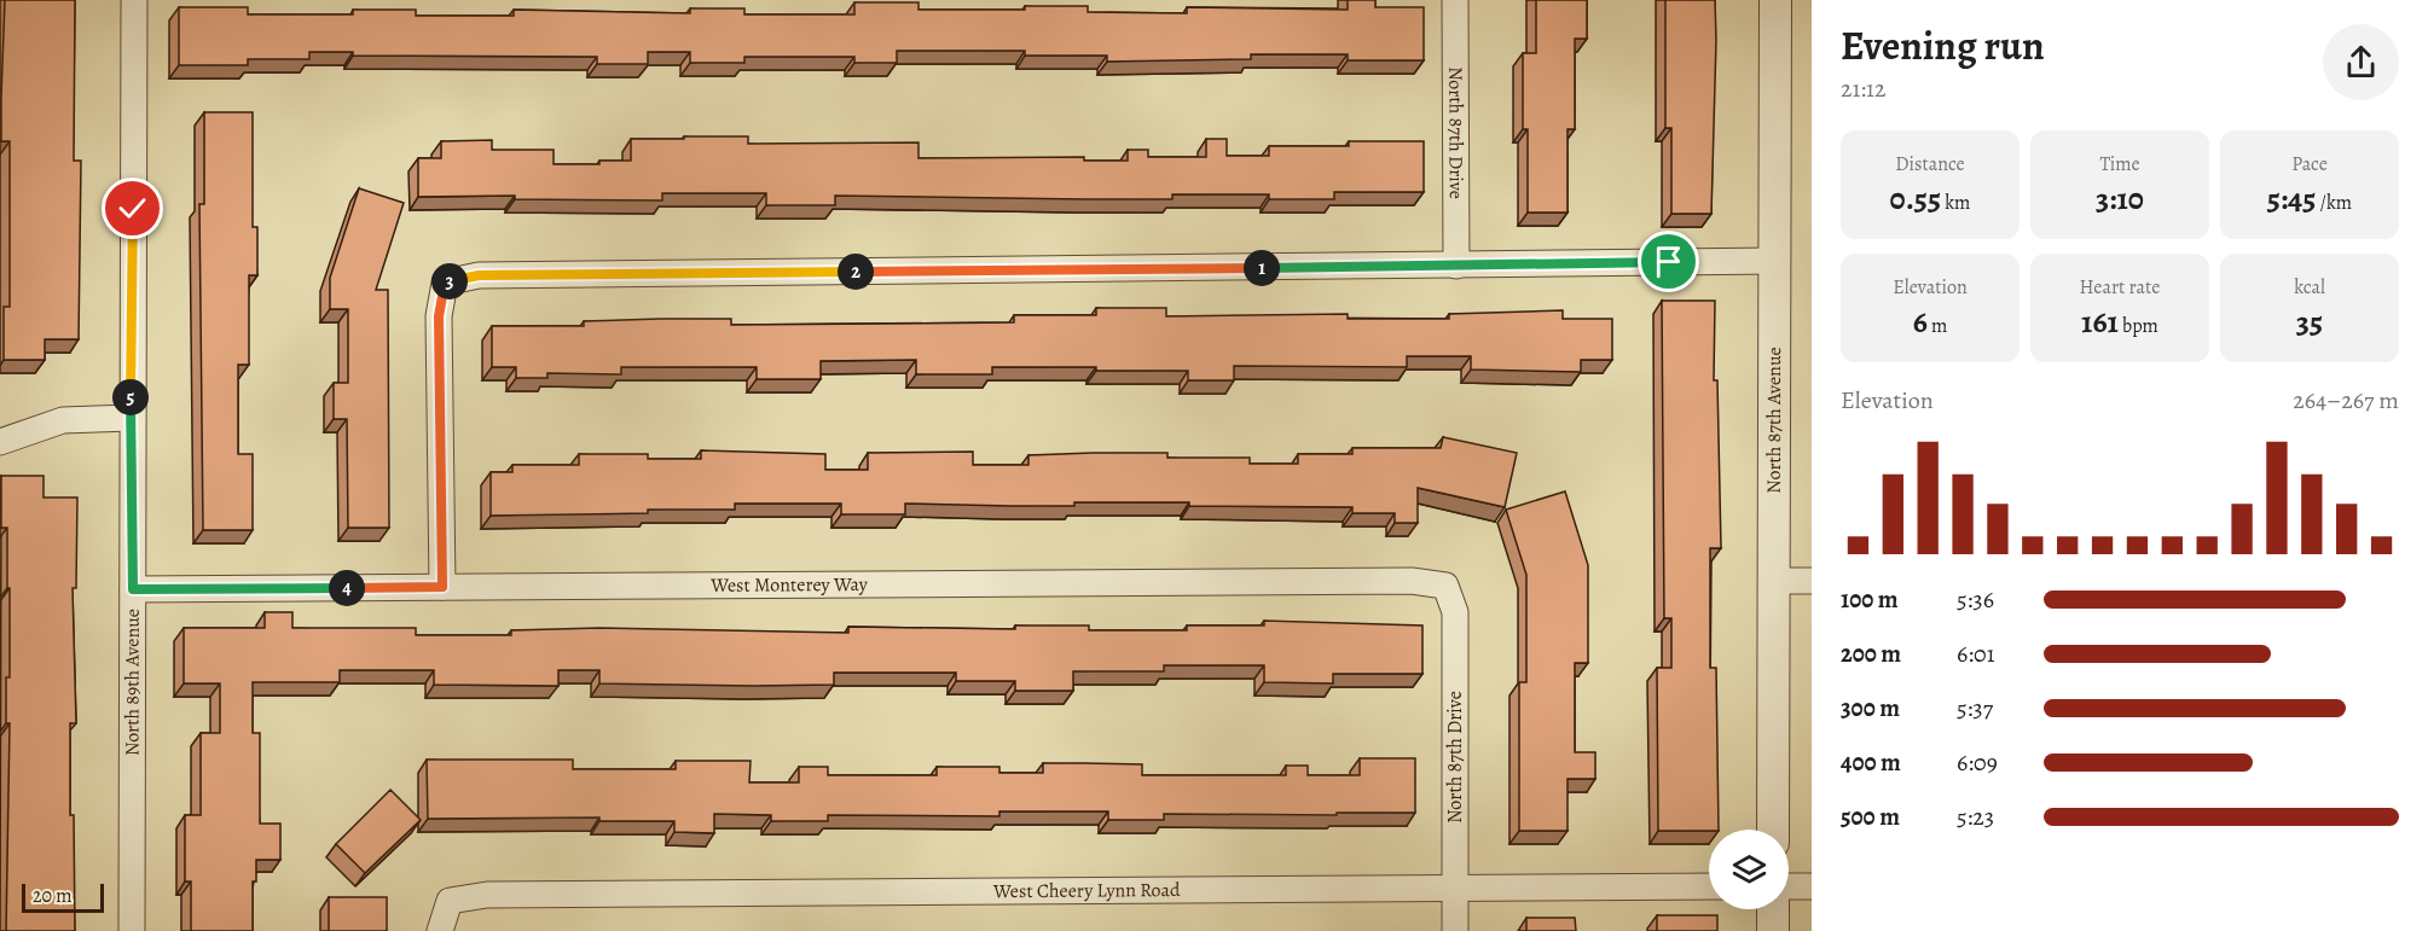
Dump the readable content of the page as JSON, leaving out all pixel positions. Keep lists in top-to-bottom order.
{
  "streets": {
    "street": [
      "North 87th Drive",
      "North 87th Avenue",
      "West Monterey Way",
      "North 89th Avenue",
      "West Cheery Lynn Road"
    ]
  },
  "crossings": [
    ["North 87th Drive", "West Monterey Way"],
    ["North 87th Drive", "West Cheery Lynn Road"],
    ["West Monterey Way", "North 89th Avenue"]
  ],
  "scale_bar": "20 m",
  "page": {
    "heading": ["Evening run", "21:12"],
    "stats": [
      ["Distance", "0.55 km"],
      ["Time", "3:10"],
      ["Pace", "5:45 /km"],
      ["Elevation", "6 m"],
      ["Heart rate", "161 bpm"],
      ["kcal", "35"]
    ],
    "pins": [
      "1",
      "2",
      "3",
      "5",
      "4"
    ],
    "chart": ["Elevation", "264–267 m"],
    "list": [
      {
        "name": "100 m",
        "note": "5:36"
      },
      {
        "name": "200 m",
        "note": "6:01"
      },
      {
        "name": "300 m",
        "note": "5:37"
      },
      {
        "name": "400 m",
        "note": "6:09"
      },
      {
        "name": "500 m",
        "note": "5:23"
      }
    ],
    "scale": "20 m"
  }
}
